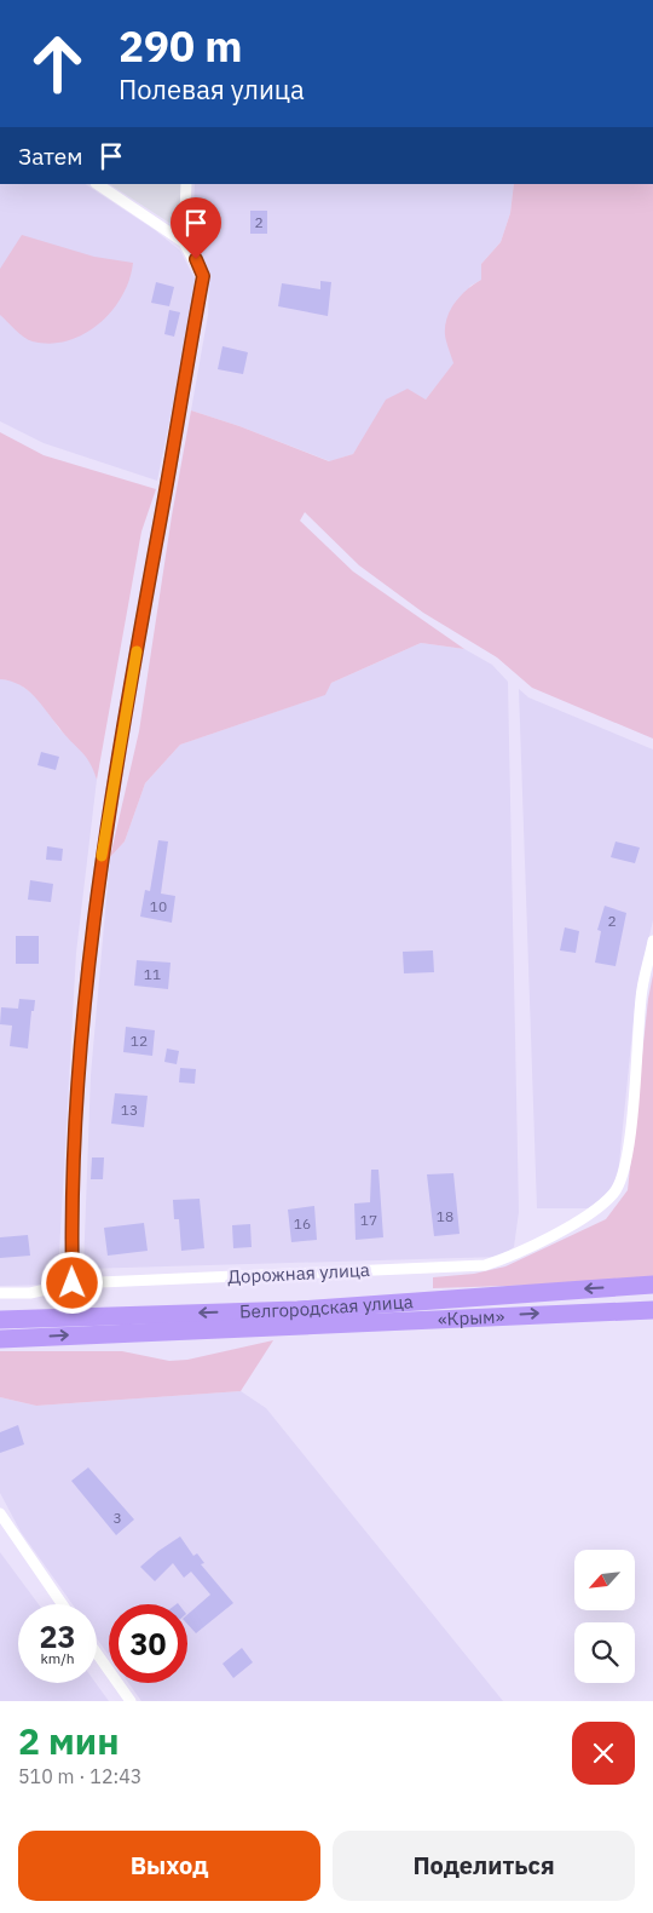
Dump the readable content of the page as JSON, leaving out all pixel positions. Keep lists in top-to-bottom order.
{
  "streets": {
    "main road": ["Белгородская улица", "«Крым»"],
    "street": ["Дорожная улица"]
  },
  "one_way": ["Белгородская улица", "«Крым»"],
  "house_numbers": [
    "2",
    "10",
    "2",
    "11",
    "12",
    "13",
    "18",
    "17",
    "16",
    "3"
  ],
  "north": "bottom left",
  "page": {
    "turn": ["290 m", "Полевая улица"],
    "then": "Затем",
    "speed": "23 km/h",
    "limit": "30",
    "heading": ["2 мин", "510 m · 12:43"],
    "buttons": ["Выход", "Поделиться"]
  }
}
